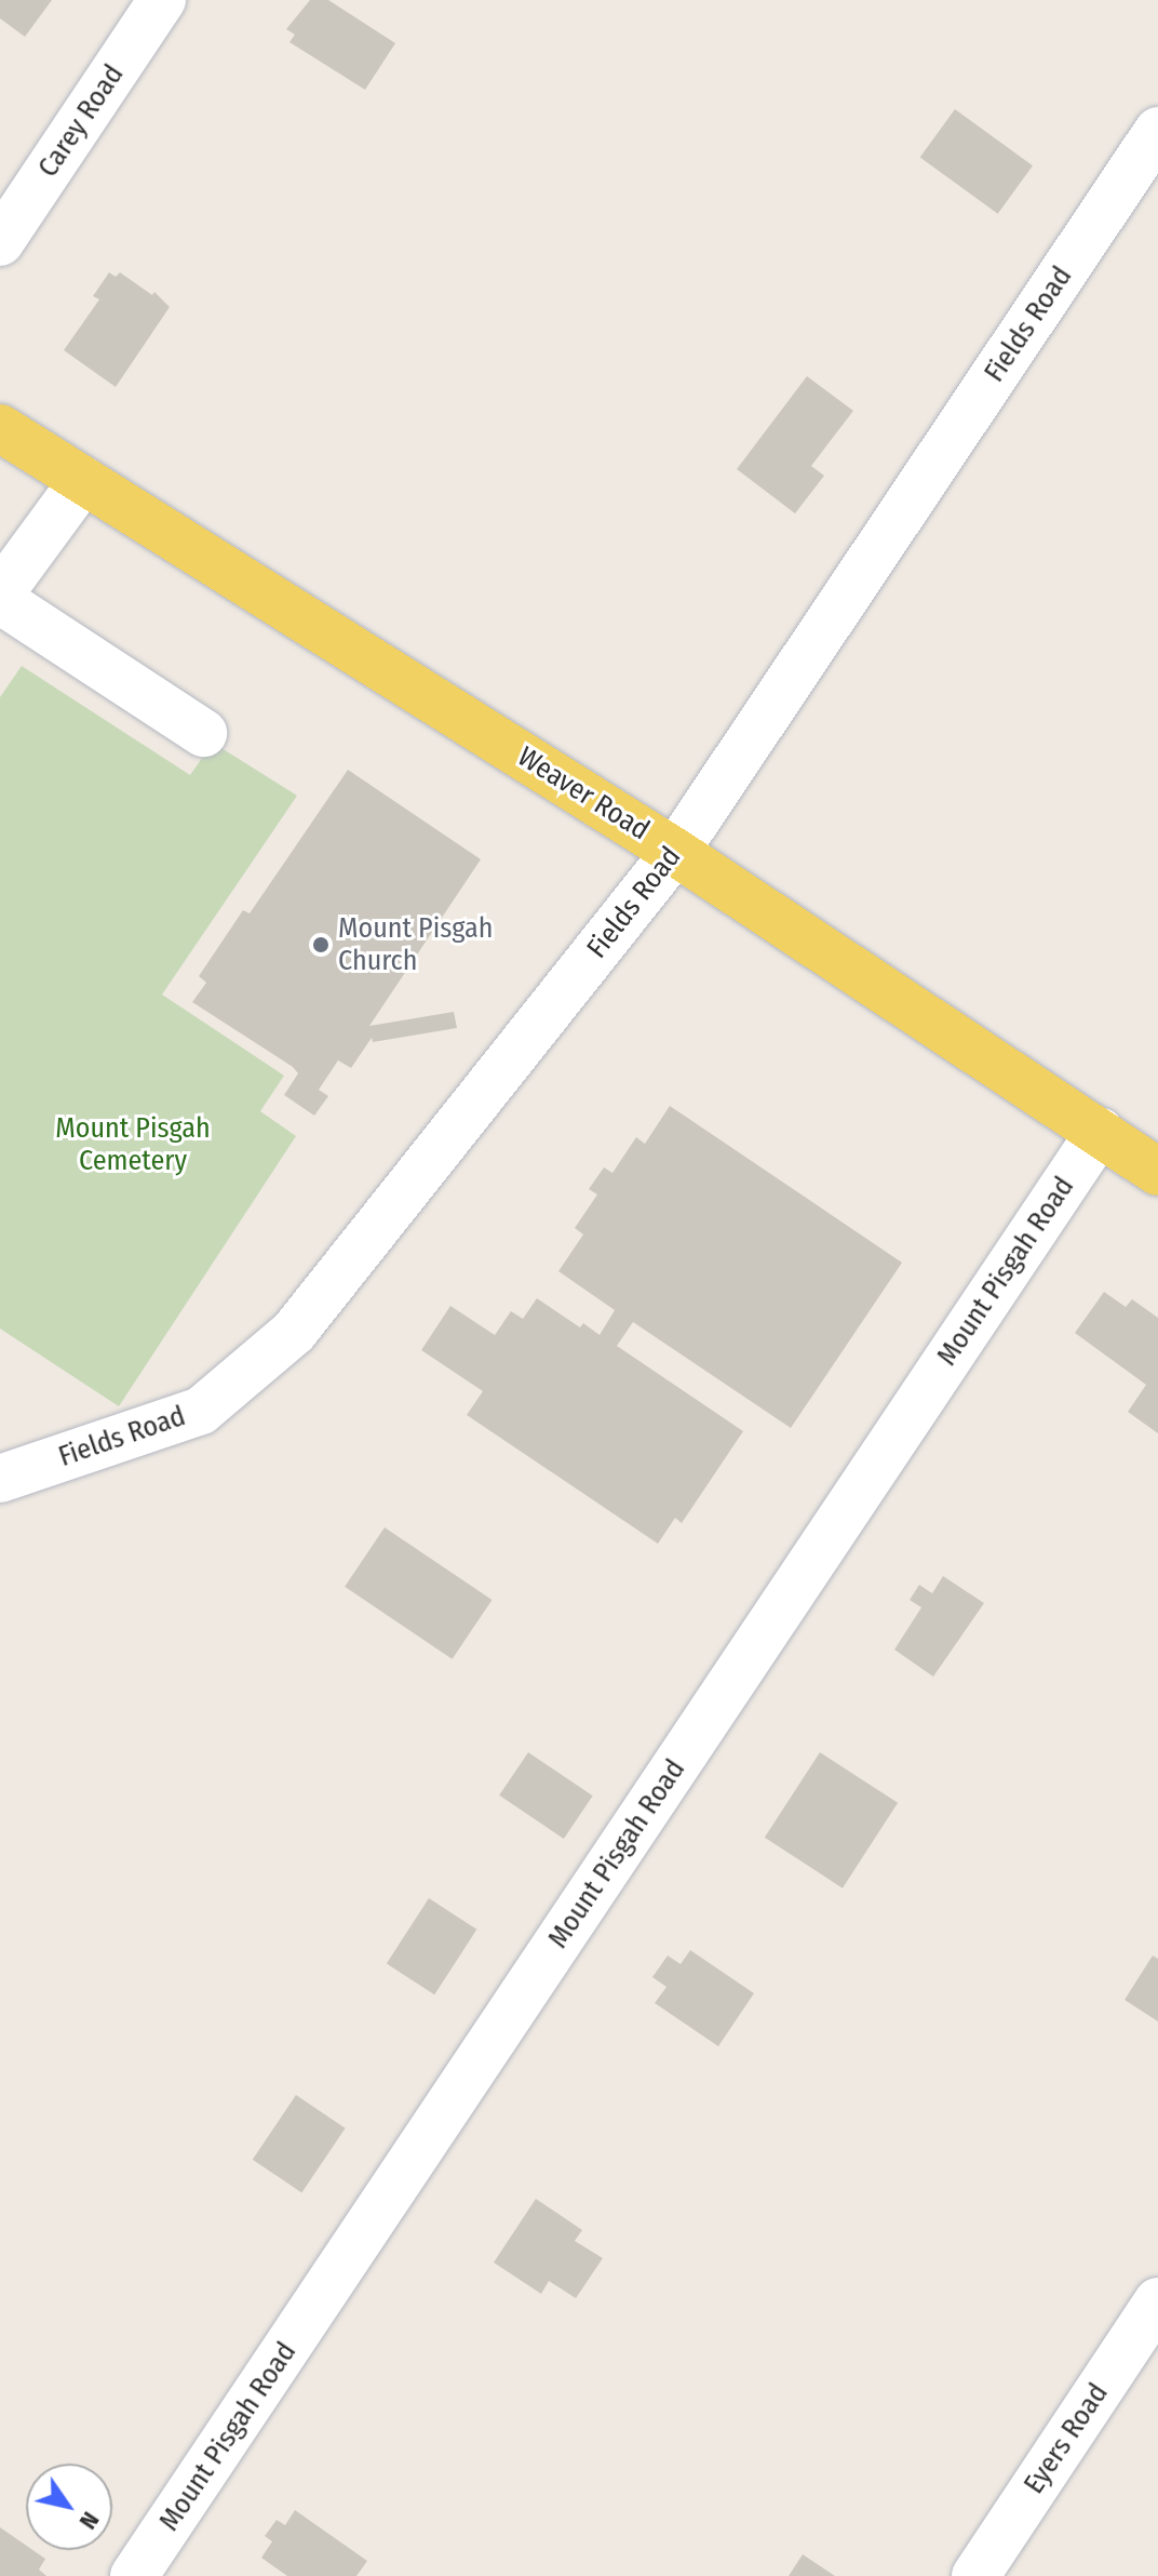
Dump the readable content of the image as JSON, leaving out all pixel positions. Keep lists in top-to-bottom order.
{
  "streets": {
    "main road": ["Weaver Road"],
    "street": [
      "Carey Road",
      "Fields Road",
      "Mount Pisgah Road",
      "Eyers Road"
    ]
  },
  "crossings": [
    ["Fields Road", "Weaver Road"],
    ["Weaver Road", "Mount Pisgah Road"]
  ],
  "parks": ["Mount Pisgah Cemetery"],
  "places": ["Mount Pisgah Church"],
  "north": "bottom right"
}
